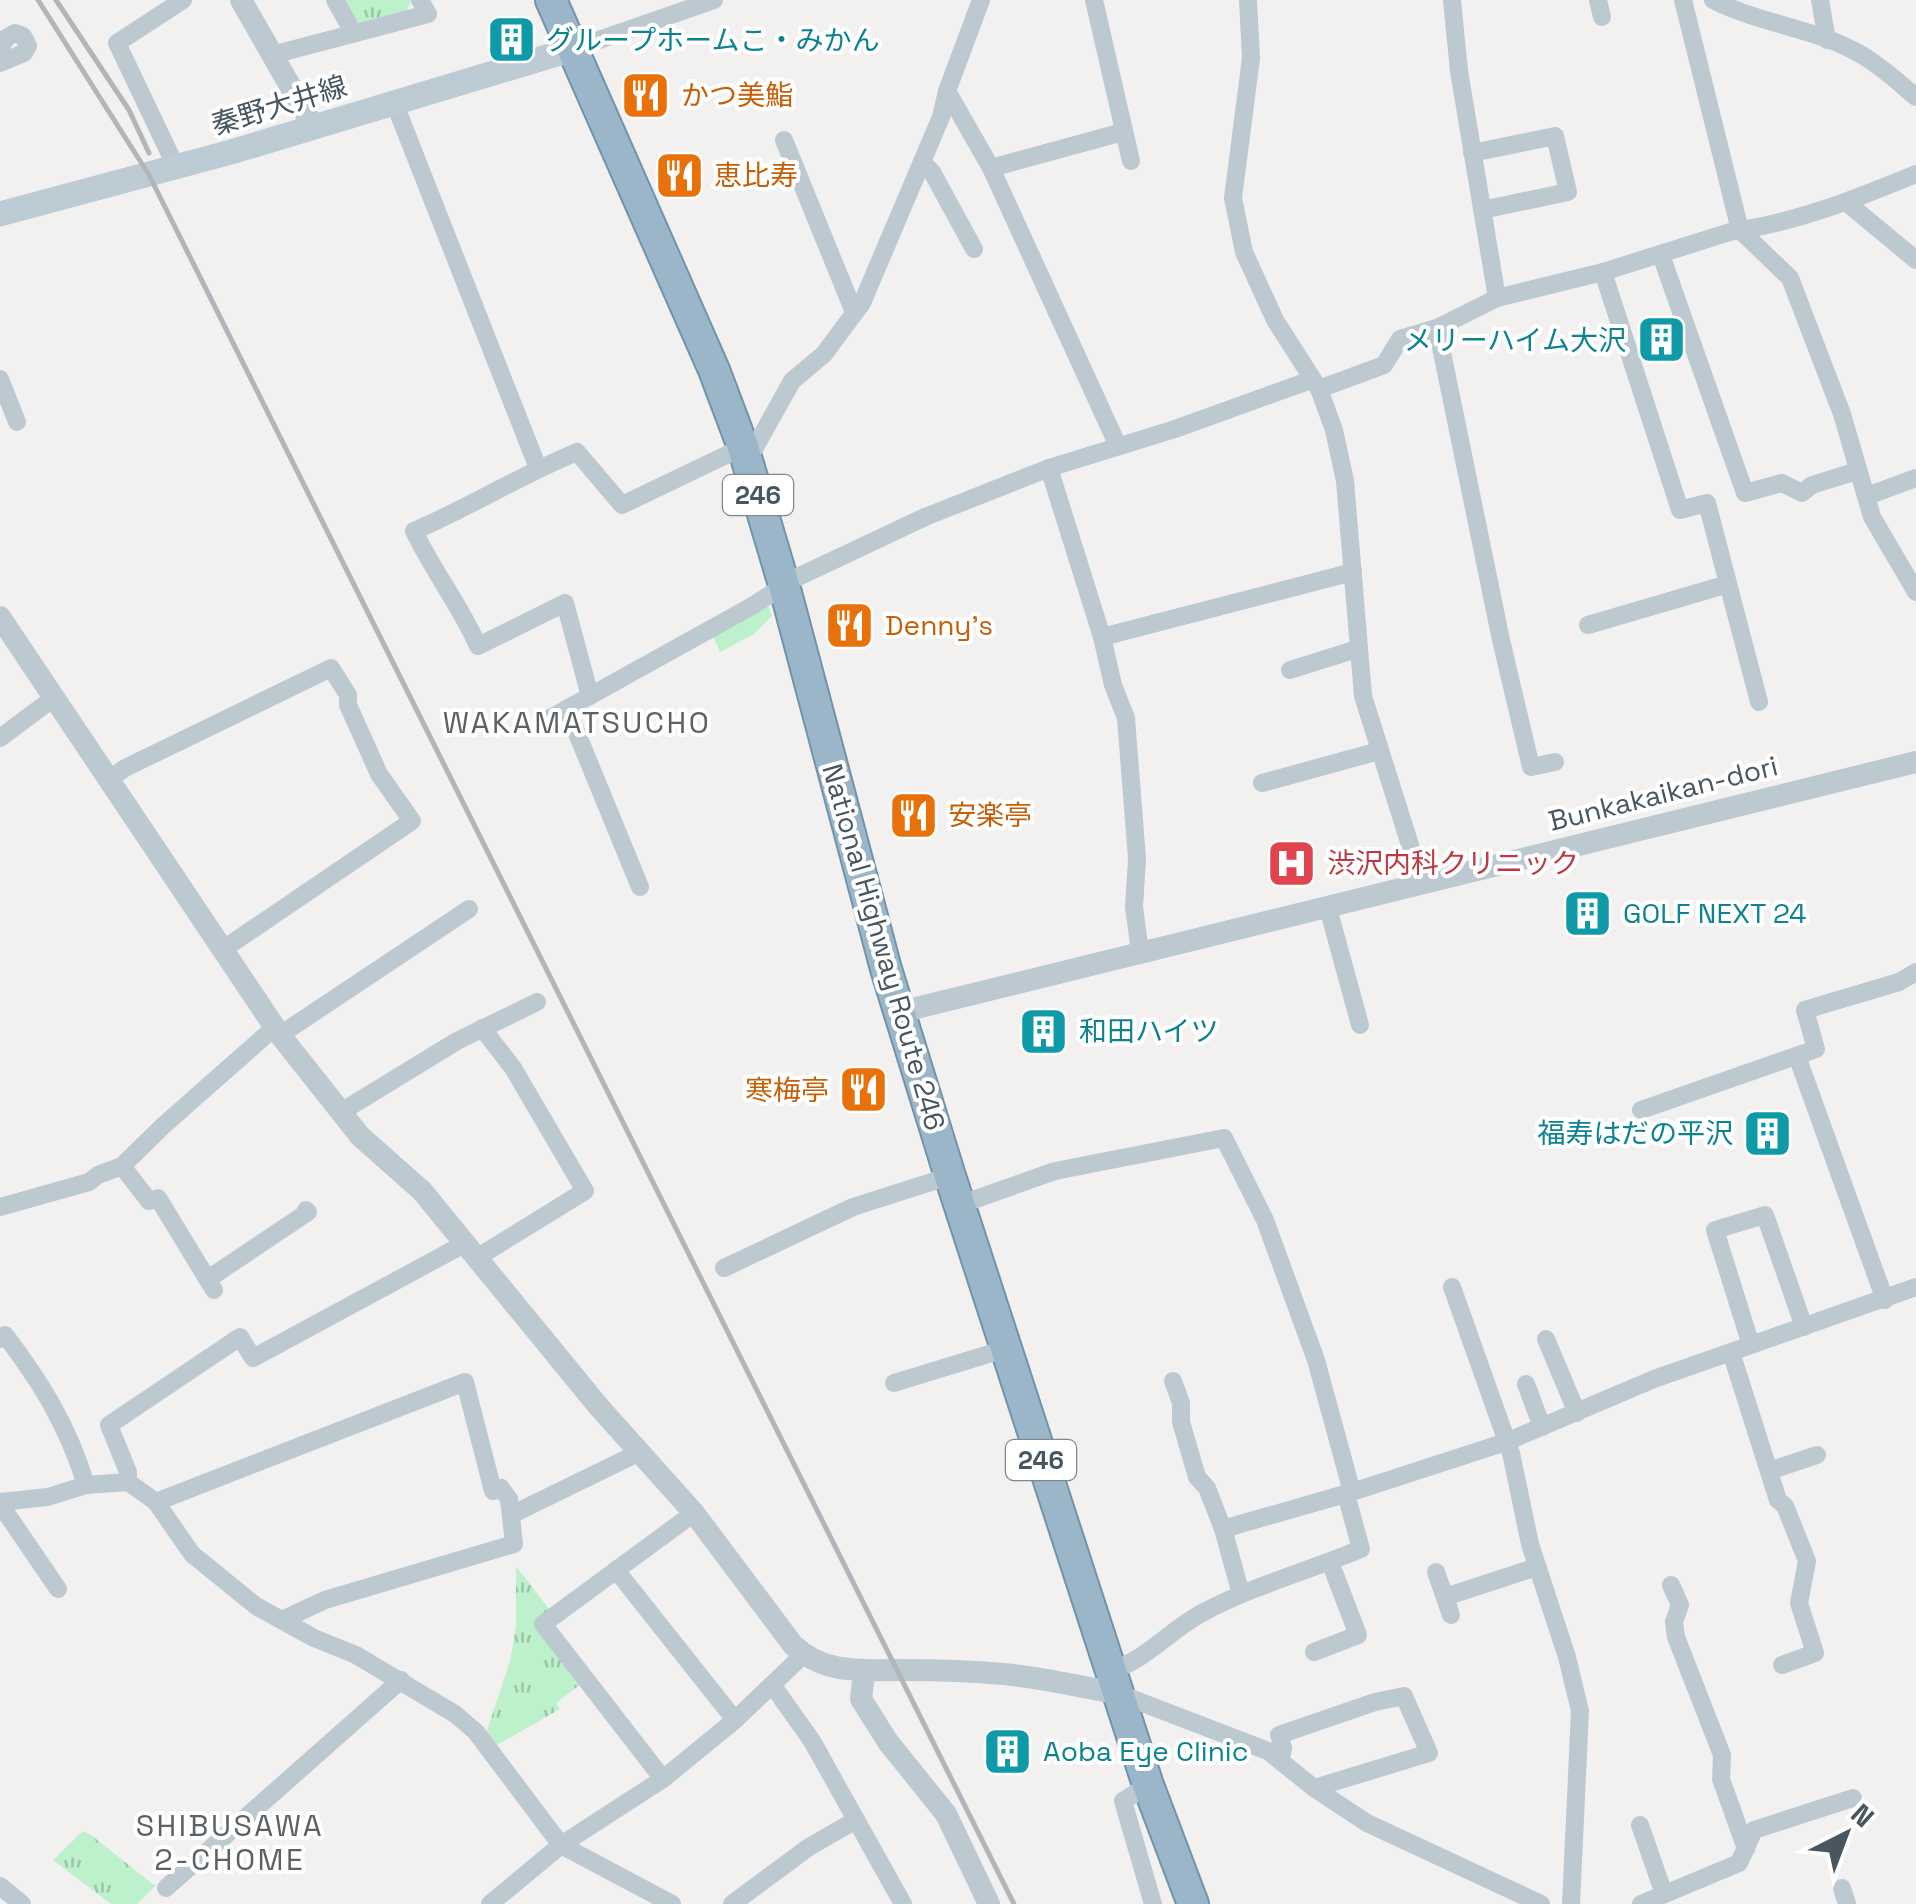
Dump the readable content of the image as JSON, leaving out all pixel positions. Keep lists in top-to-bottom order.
{
  "streets": {
    "highway": ["246", "National Highway Route 246"],
    "main road": ["秦野大井線"],
    "street": ["Bunkakaikan-dori"]
  },
  "crossings": [
    ["秦野大井線", "National Highway Route 246"],
    ["Bunkakaikan-dori", "National Highway Route 246"]
  ],
  "districts": ["WAKAMATSUCHO", "SHIBUSAWA 2-CHOME"],
  "places": {
    "building": [
      "グループホームこ・みかん",
      "メリーハイム大沢",
      "GOLF NEXT 24",
      "和田ハイツ",
      "福寿はだの平沢",
      "Aoba Eye Clinic"
    ],
    "restaurant": [
      "かつ美鮨",
      "恵比寿",
      "Denny's",
      "安楽亭",
      "寒梅亭"
    ],
    "hospital": ["渋沢内科クリニック"]
  },
  "north": "top right"
}
